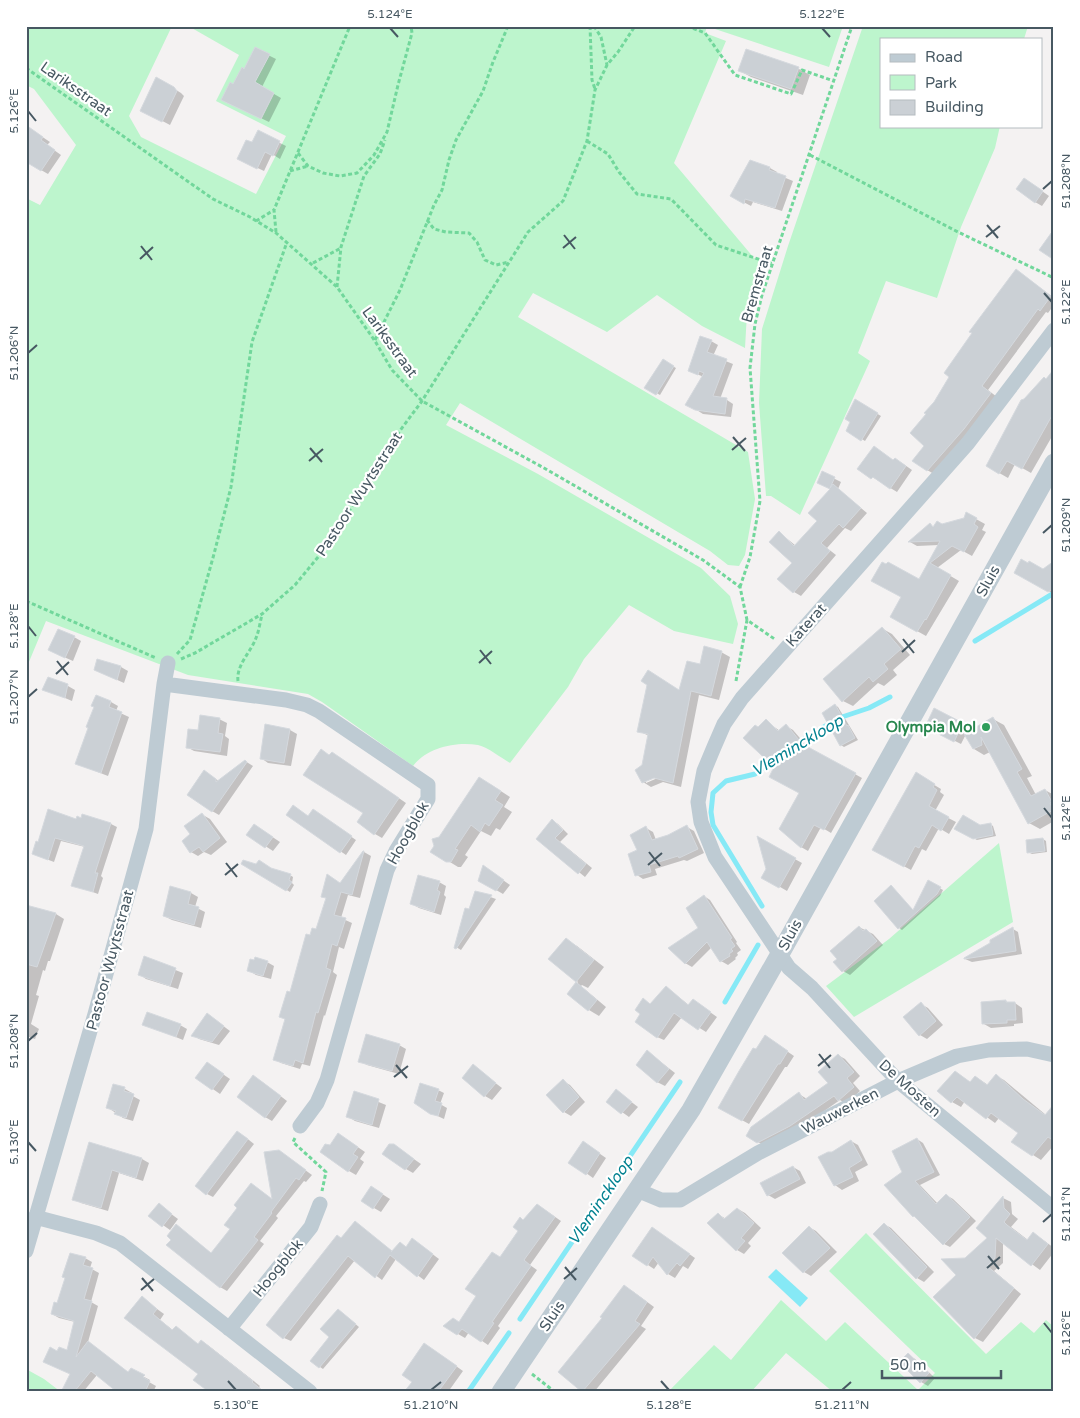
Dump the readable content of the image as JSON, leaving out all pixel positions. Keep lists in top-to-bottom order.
{
  "streets": {
    "street": [
      "Pastoor Wuytsstraat",
      "Sluis",
      "Katerat",
      "Hoogblok",
      "De Mosten",
      "Wauwerken"
    ],
    "path": ["Lariksstraat", "Bremstraat"]
  },
  "crossings": [
    ["Lariksstraat", "Bremstraat"],
    ["Lariksstraat", "Pastoor Wuytsstraat"],
    ["Pastoor Wuytsstraat", "Hoogblok"],
    ["Sluis", "Katerat"],
    ["Sluis", "De Mosten"],
    ["Sluis", "Wauwerken"],
    ["Katerat", "De Mosten"],
    ["De Mosten", "Wauwerken"]
  ],
  "water": ["Vleminckloop"],
  "places": ["Olympia Mol"],
  "legend": ["Road", "Park", "Building"],
  "scale_bar": "50 m",
  "coordinates": [
    "5.124°E",
    "5.122°E",
    "5.126°E",
    "51.208°N",
    "51.206°N",
    "51.209°N",
    "5.128°E",
    "51.207°N",
    "5.130°E",
    "51.211°N",
    "51.210°N"
  ]
}
